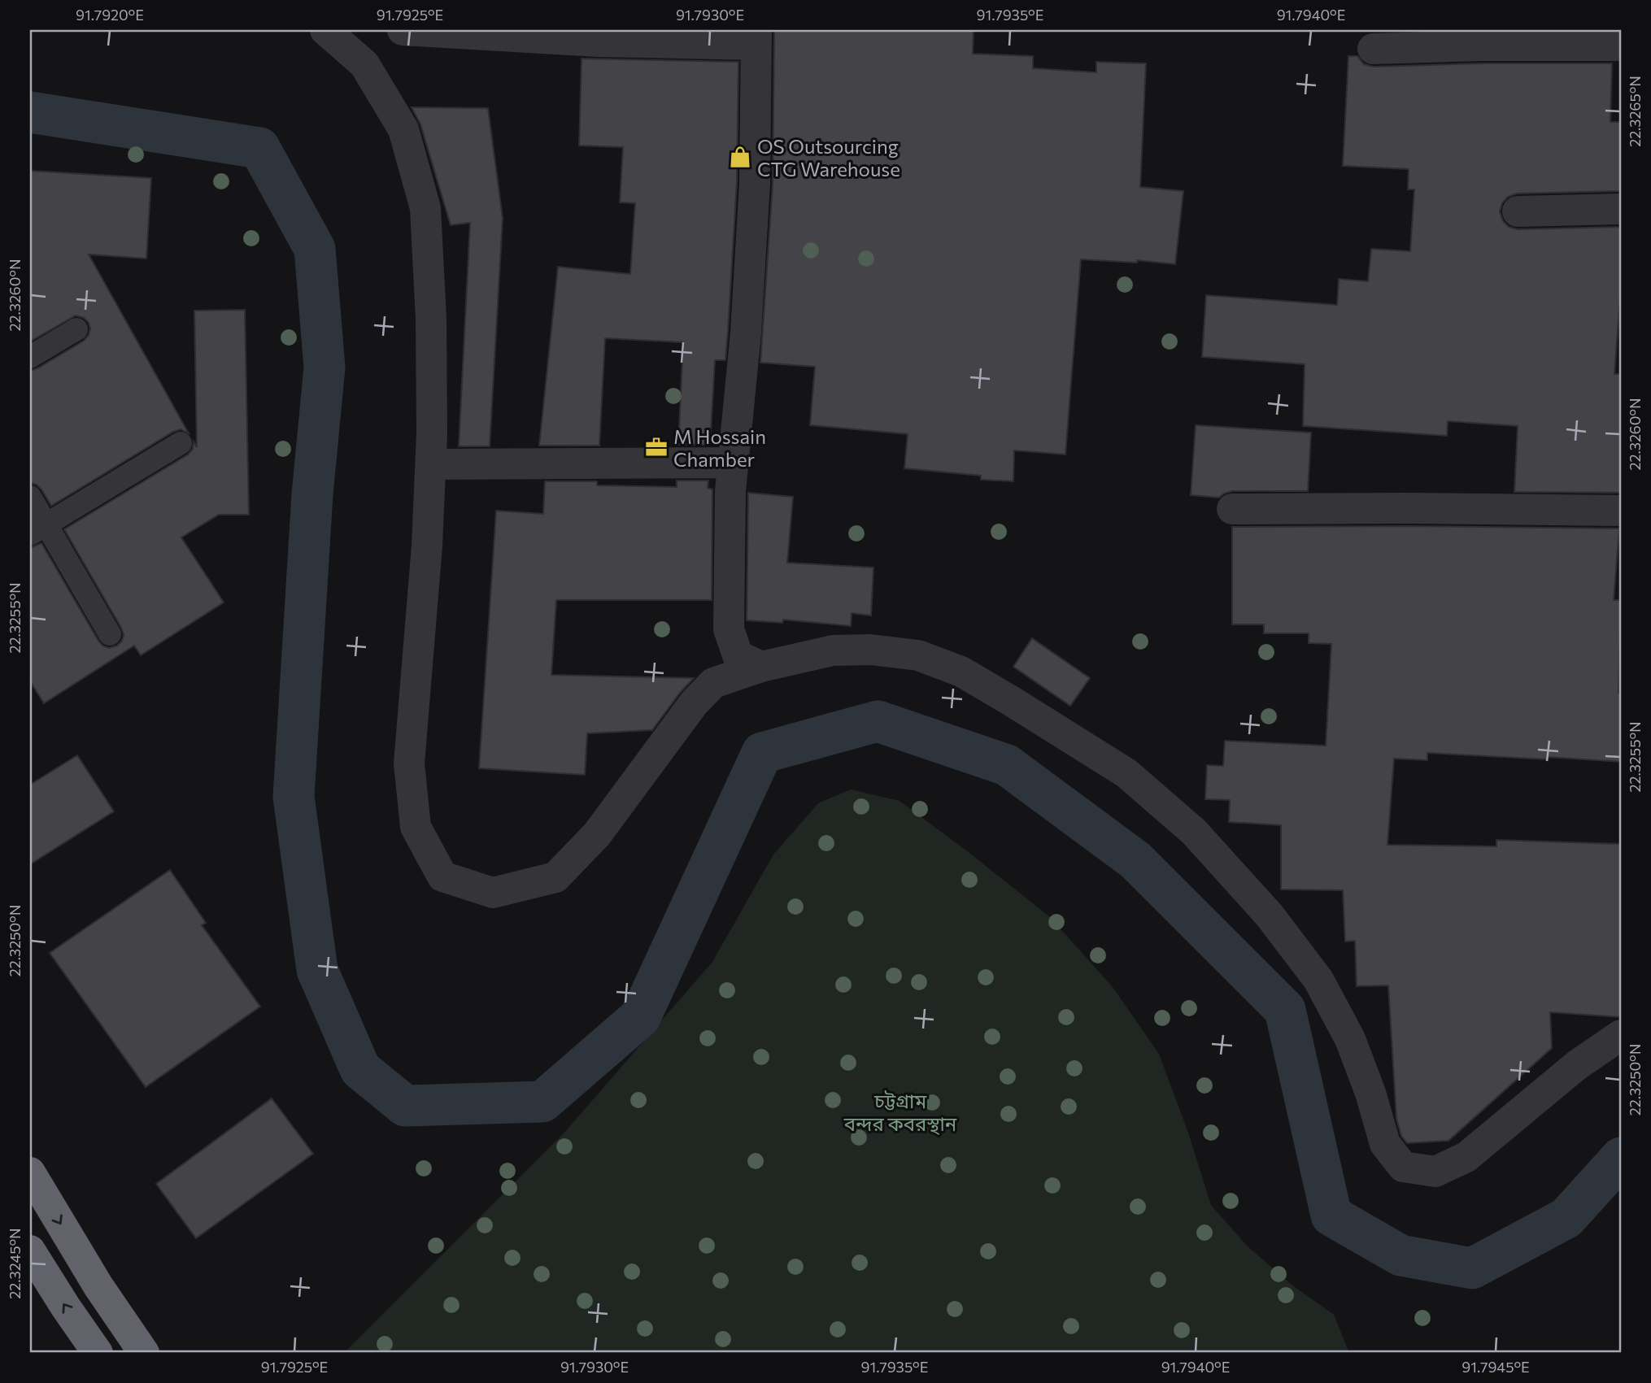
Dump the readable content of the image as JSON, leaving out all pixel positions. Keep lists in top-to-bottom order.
{
  "parks": ["চট্টগ্রাম বন্দর কবরস্থান"],
  "places": {
    "shop": ["OS Outsourcing CTG Warehouse"],
    "office": ["M Hossain Chamber"]
  },
  "coordinates": [
    "91.7920°E",
    "91.7925°E",
    "91.7930°E",
    "91.7935°E",
    "91.7940°E",
    "22.3265°N",
    "22.3260°N",
    "22.3255°N",
    "22.3250°N",
    "22.3245°N",
    "91.7945°E"
  ]
}
